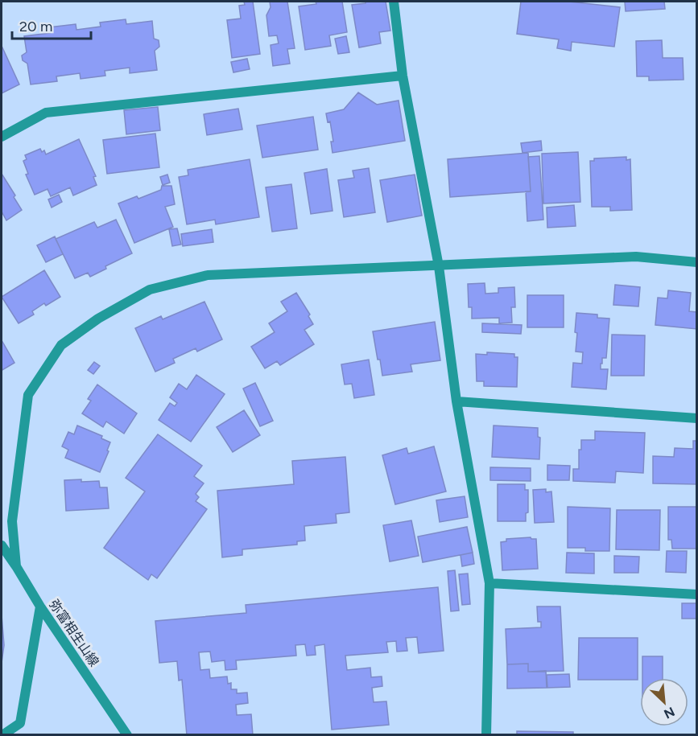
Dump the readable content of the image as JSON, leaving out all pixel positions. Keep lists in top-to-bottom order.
{
  "streets": {
    "street": ["弥富相生山線"]
  },
  "scale_bar": "20 m",
  "north": "bottom right"
}
